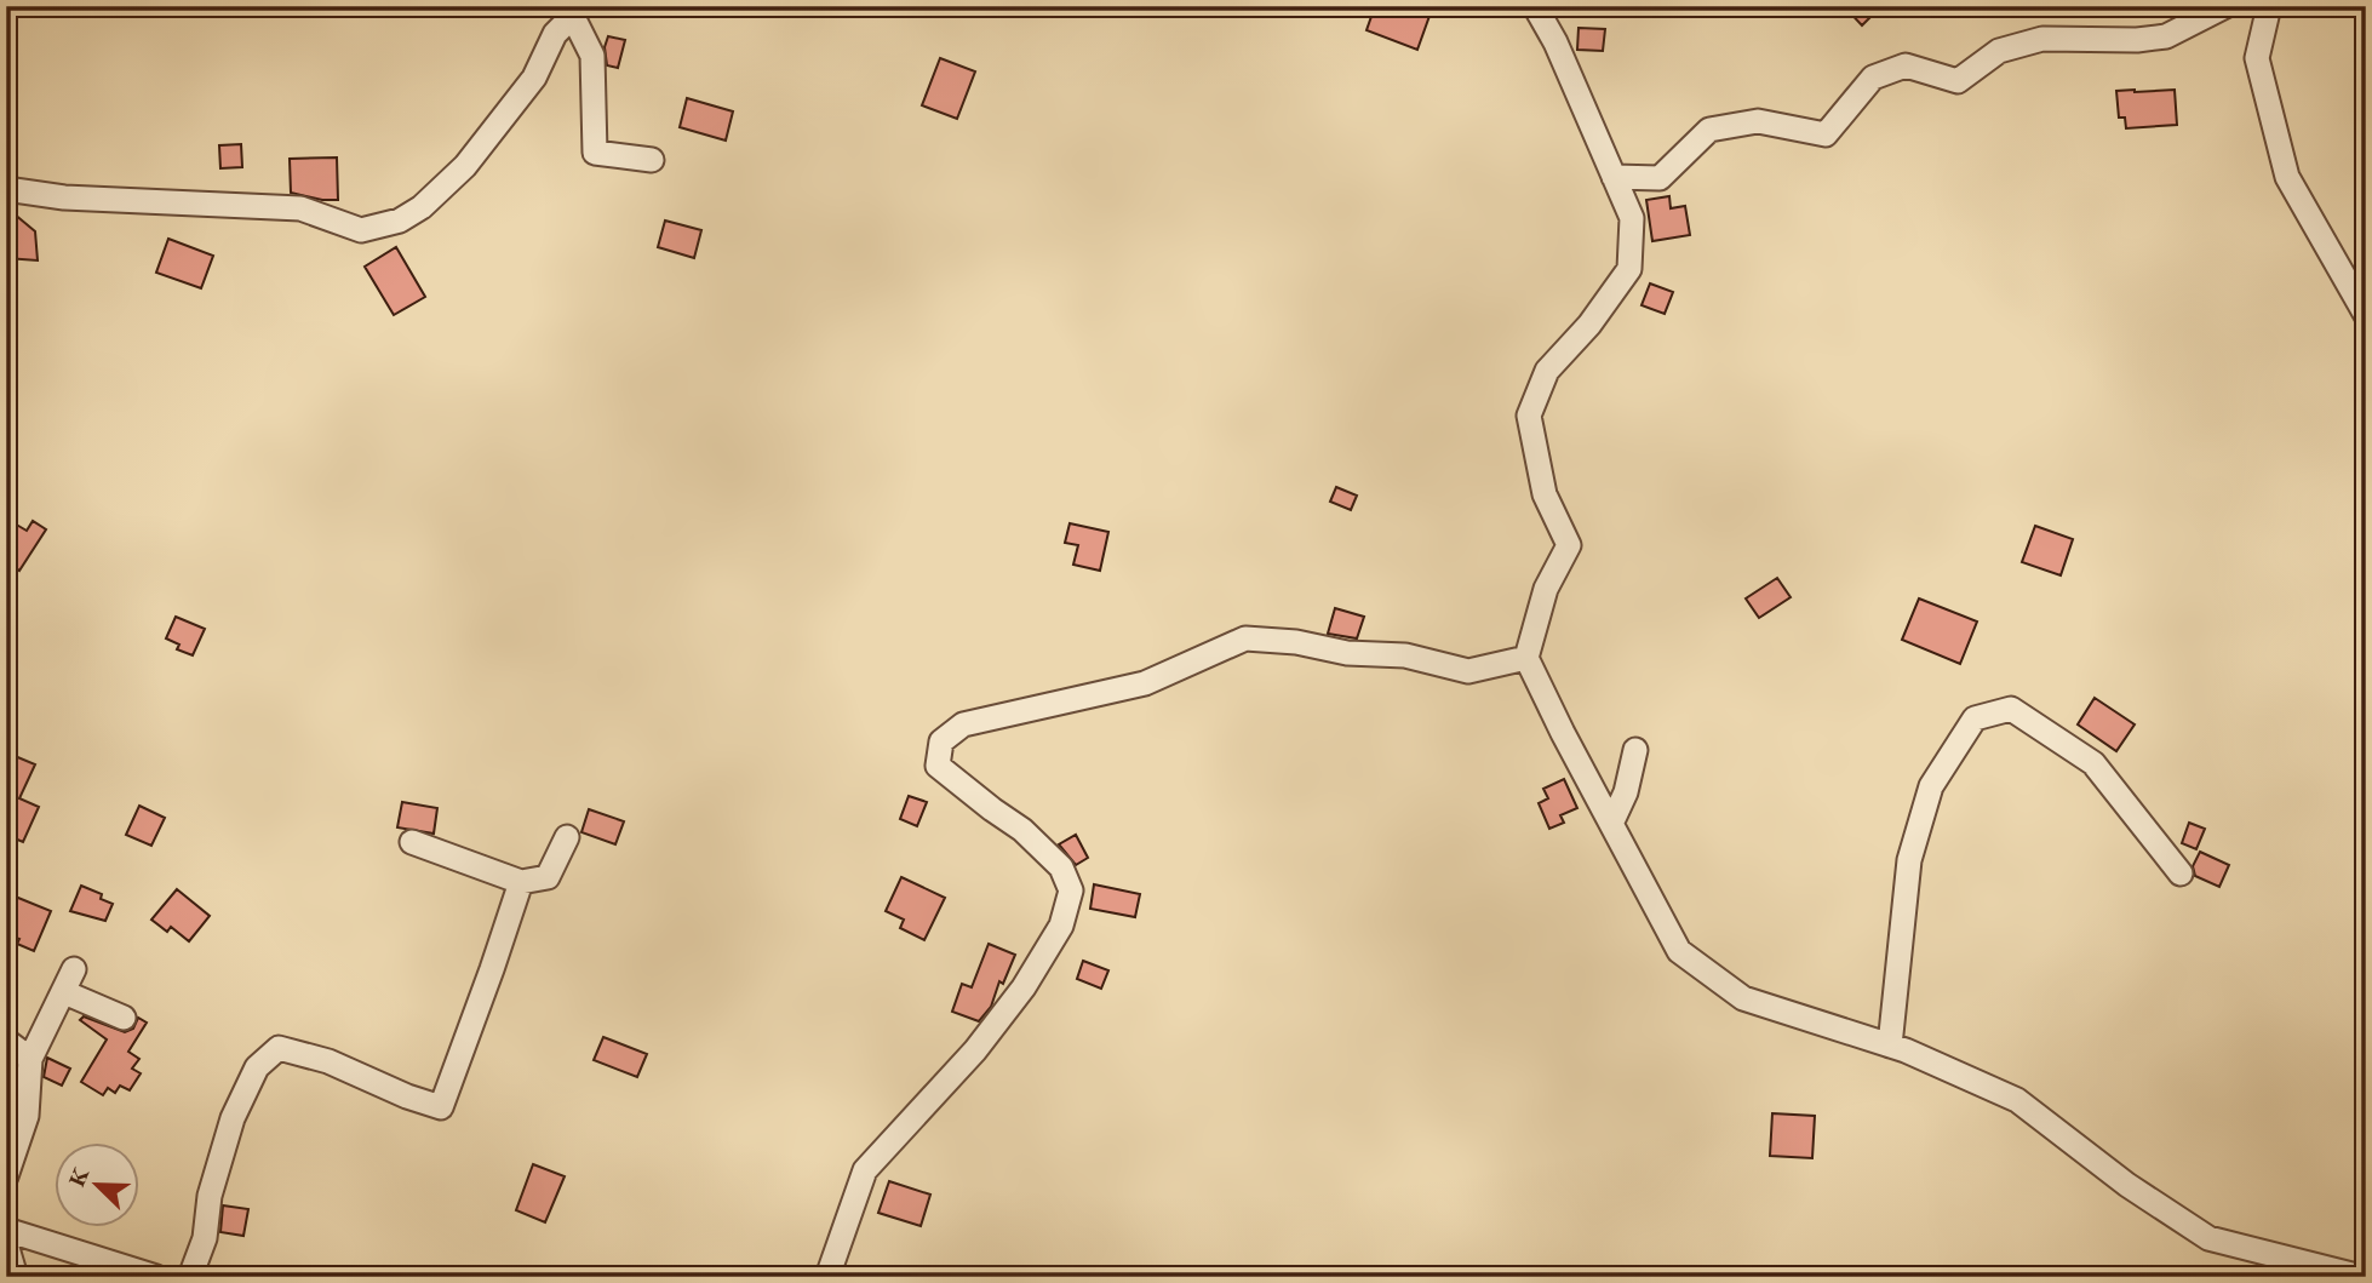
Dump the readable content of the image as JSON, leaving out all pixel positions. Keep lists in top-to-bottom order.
{
  "north": "top left"
}
